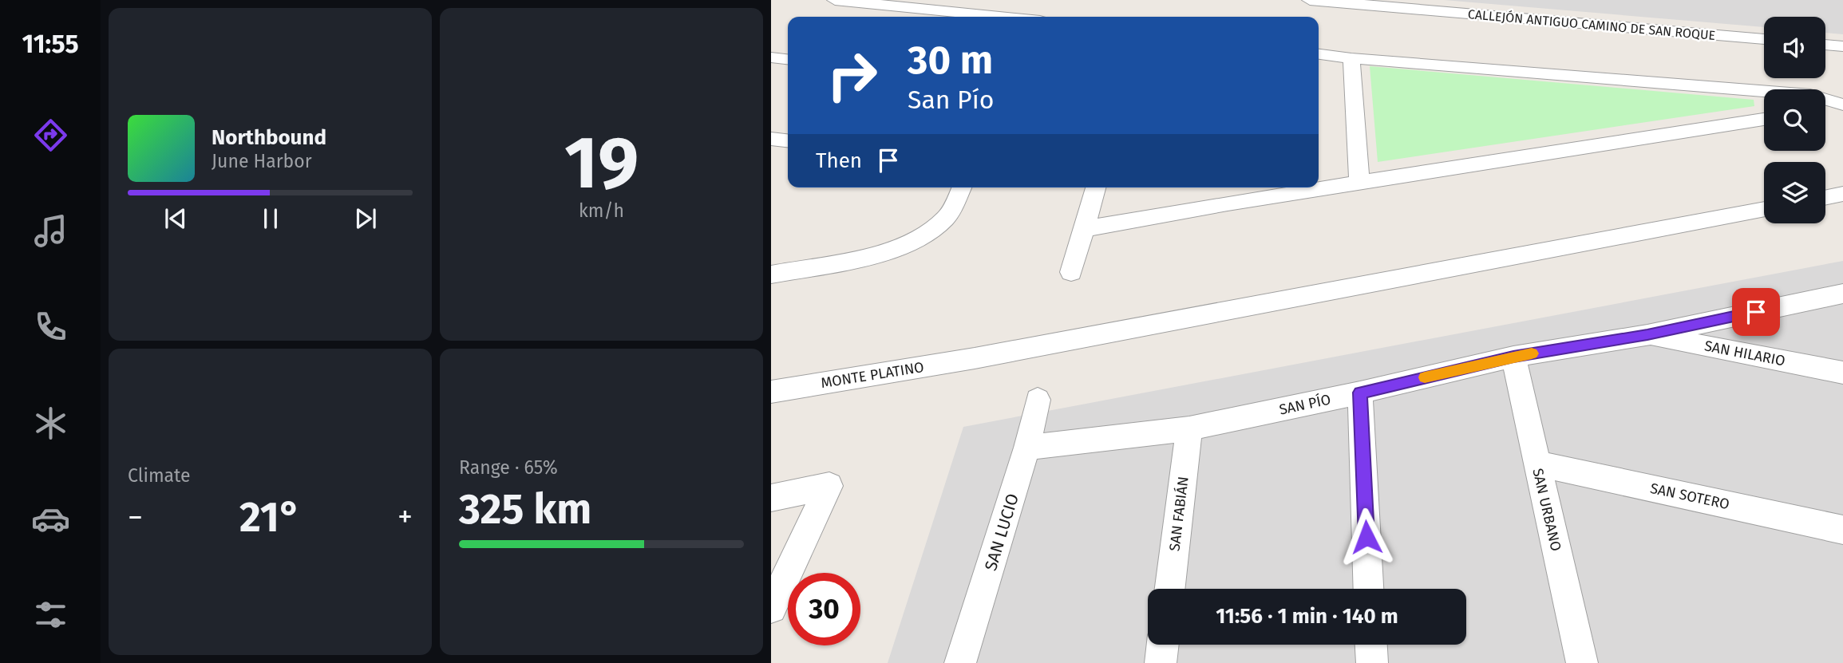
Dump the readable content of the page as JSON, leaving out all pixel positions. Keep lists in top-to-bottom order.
{
  "streets": {
    "street": [
      "CALLEJÓN ANTIGUO CAMINO DE SAN ROQUE",
      "SAN HILARIO",
      "MONTE PLATINO",
      "SAN PÍO",
      "SAN SOTERO",
      "SAN URBANO",
      "SAN FABIÁN",
      "SAN LUCIO"
    ]
  },
  "crossings": [
    ["SAN HILARIO", "SAN PÍO"],
    ["SAN PÍO", "SAN URBANO"],
    ["SAN PÍO", "SAN FABIÁN"],
    ["SAN PÍO", "SAN LUCIO"],
    ["SAN SOTERO", "SAN URBANO"]
  ],
  "page": {
    "tabs": "11:55",
    "tile": [
      ["19", "km/h"],
      "Climate",
      ["Range · 65%", "325 km"]
    ],
    "turn": ["30 m", "San Pío"],
    "song": ["Northbound", "June Harbor"],
    "then": "Then",
    "heat": ["−", "21°", "+"],
    "limit": "30",
    "trip": "11:56 · 1 min · 140 m"
  }
}
